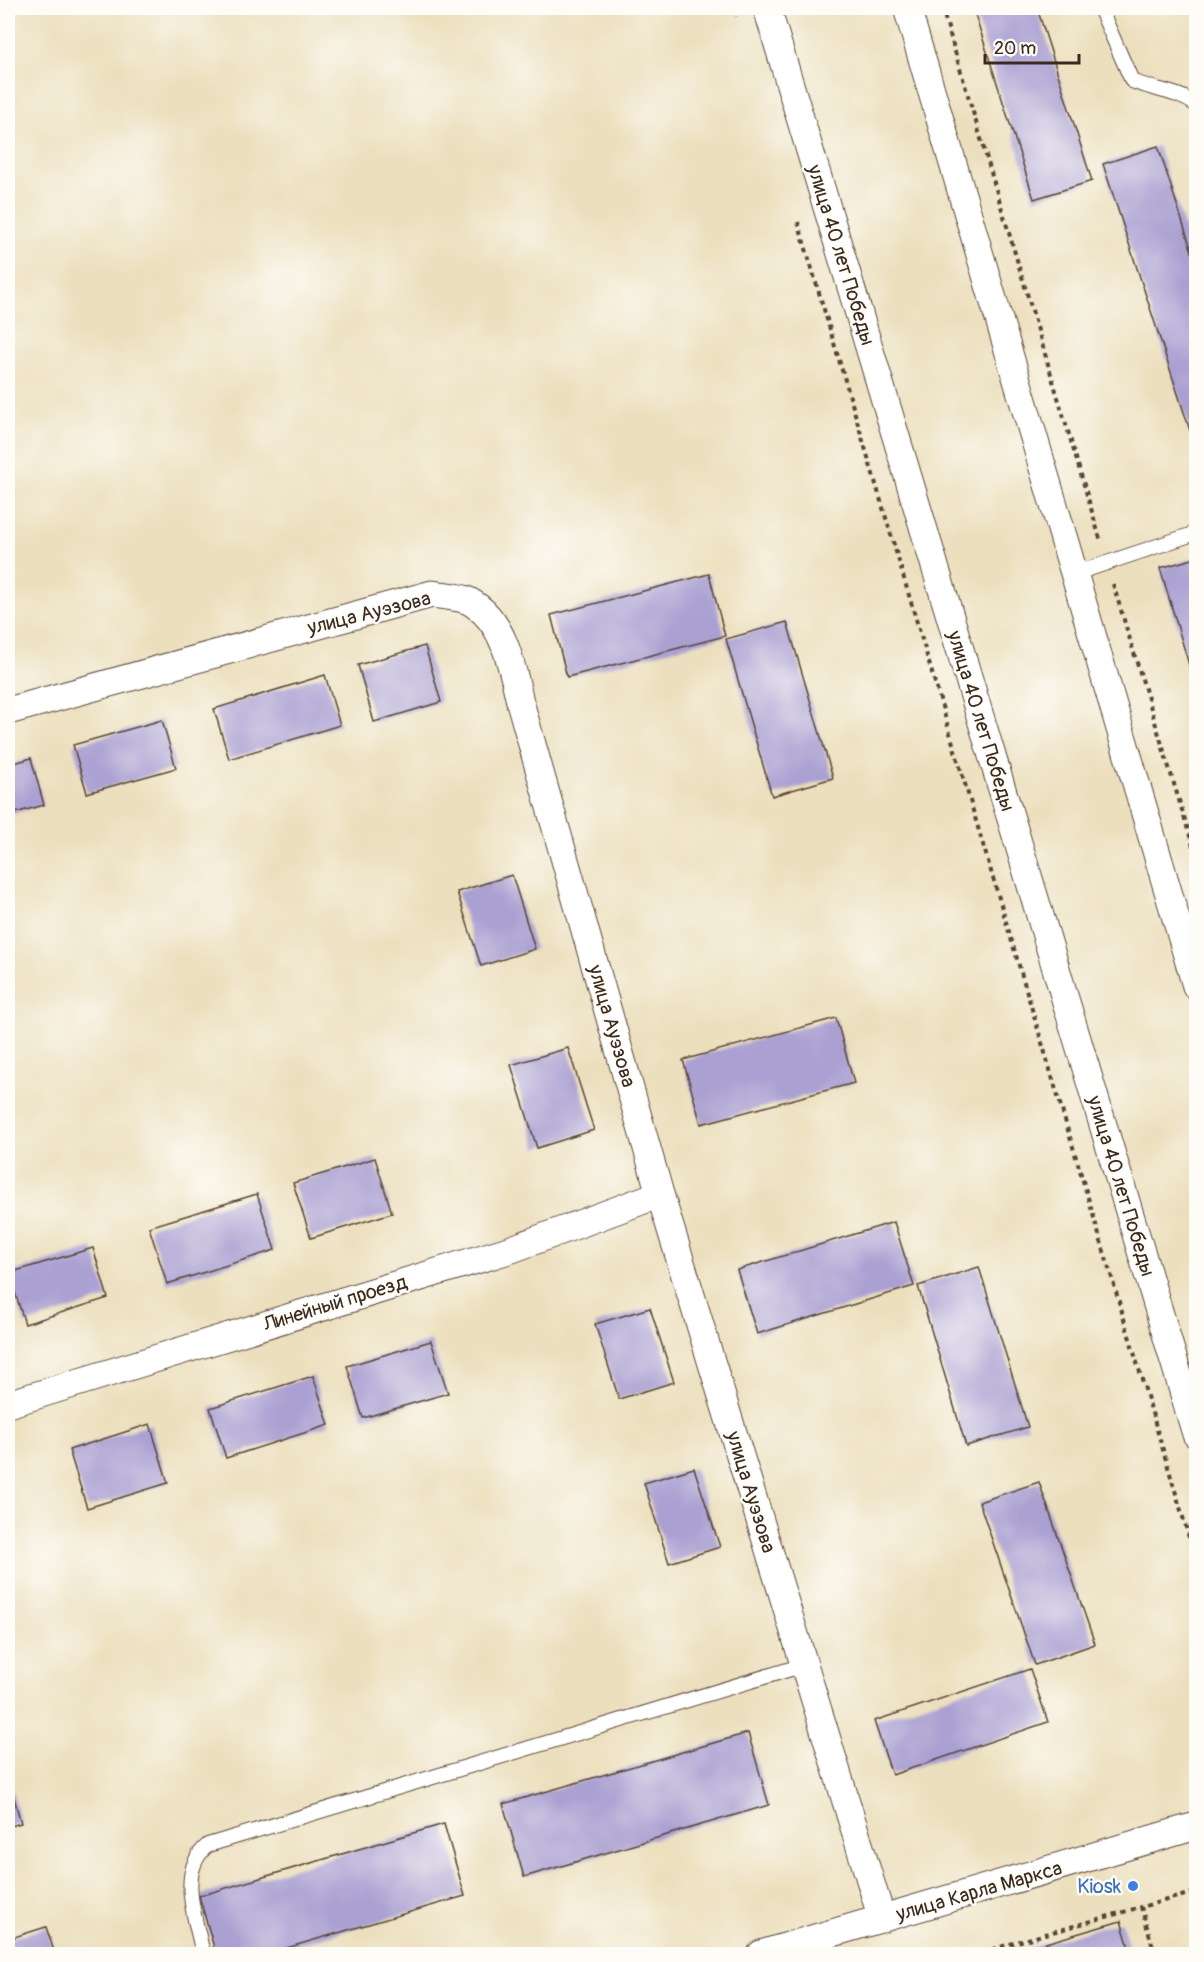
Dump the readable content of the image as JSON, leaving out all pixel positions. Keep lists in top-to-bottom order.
{
  "streets": {
    "street": [
      "улица 40 лет Победы",
      "улица Ауэзова",
      "Линейный проезд",
      "улица Карла Маркса"
    ]
  },
  "crossings": [
    ["улица Ауэзова", "Линейный проезд"],
    ["улица Ауэзова", "улица Карла Маркса"]
  ],
  "places": ["Kiosk"],
  "scale_bar": "20 m"
}
